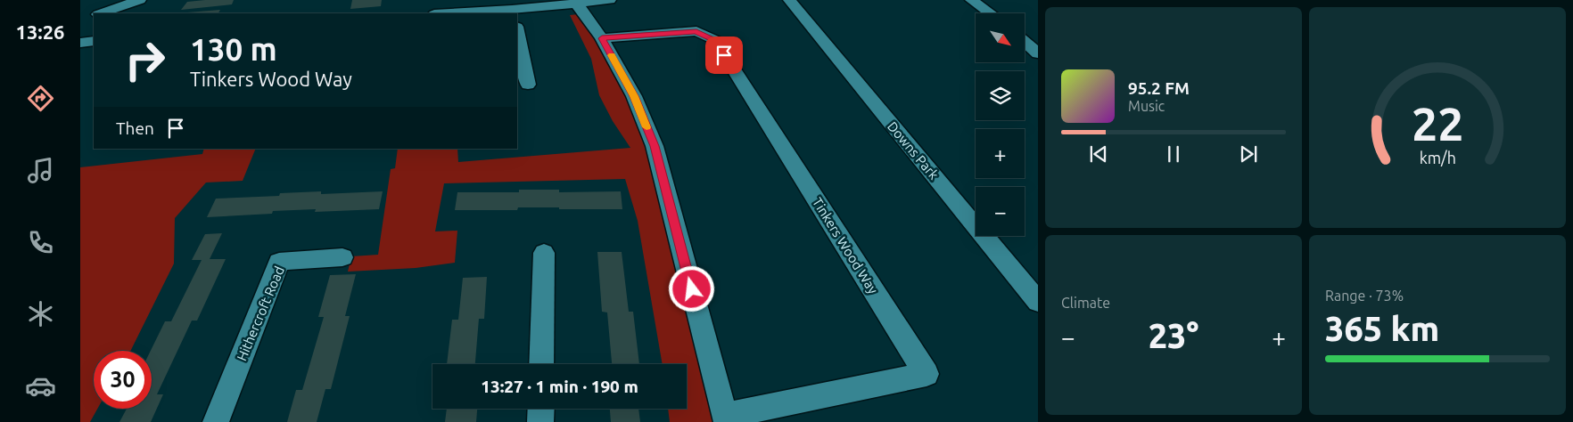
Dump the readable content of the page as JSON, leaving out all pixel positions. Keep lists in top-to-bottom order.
{
  "streets": {
    "street": ["Downs Park", "Tinkers Wood Way", "Hithercroft Road"]
  },
  "north": "bottom right",
  "page": {
    "tabs": "13:26",
    "map_buttons": ["+", "−"],
    "turn": ["130 m", "Tinkers Wood Way"],
    "song": ["95.2 FM", "Music"],
    "then": "Then",
    "tile": [
      "Climate",
      ["Range · 73%", "365 km"]
    ],
    "heat": ["−", "23°", "+"],
    "limit": "30",
    "trip": "13:27 · 1 min · 190 m",
    "gauge": ["22", "km/h"]
  }
}
